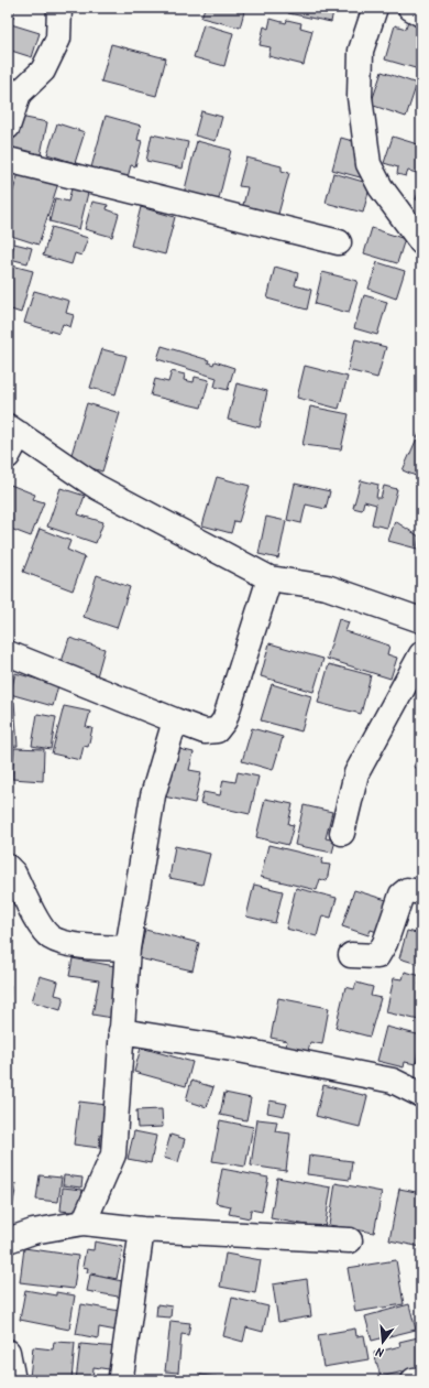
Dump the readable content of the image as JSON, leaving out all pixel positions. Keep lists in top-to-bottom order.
{
  "north": "bottom"
}
